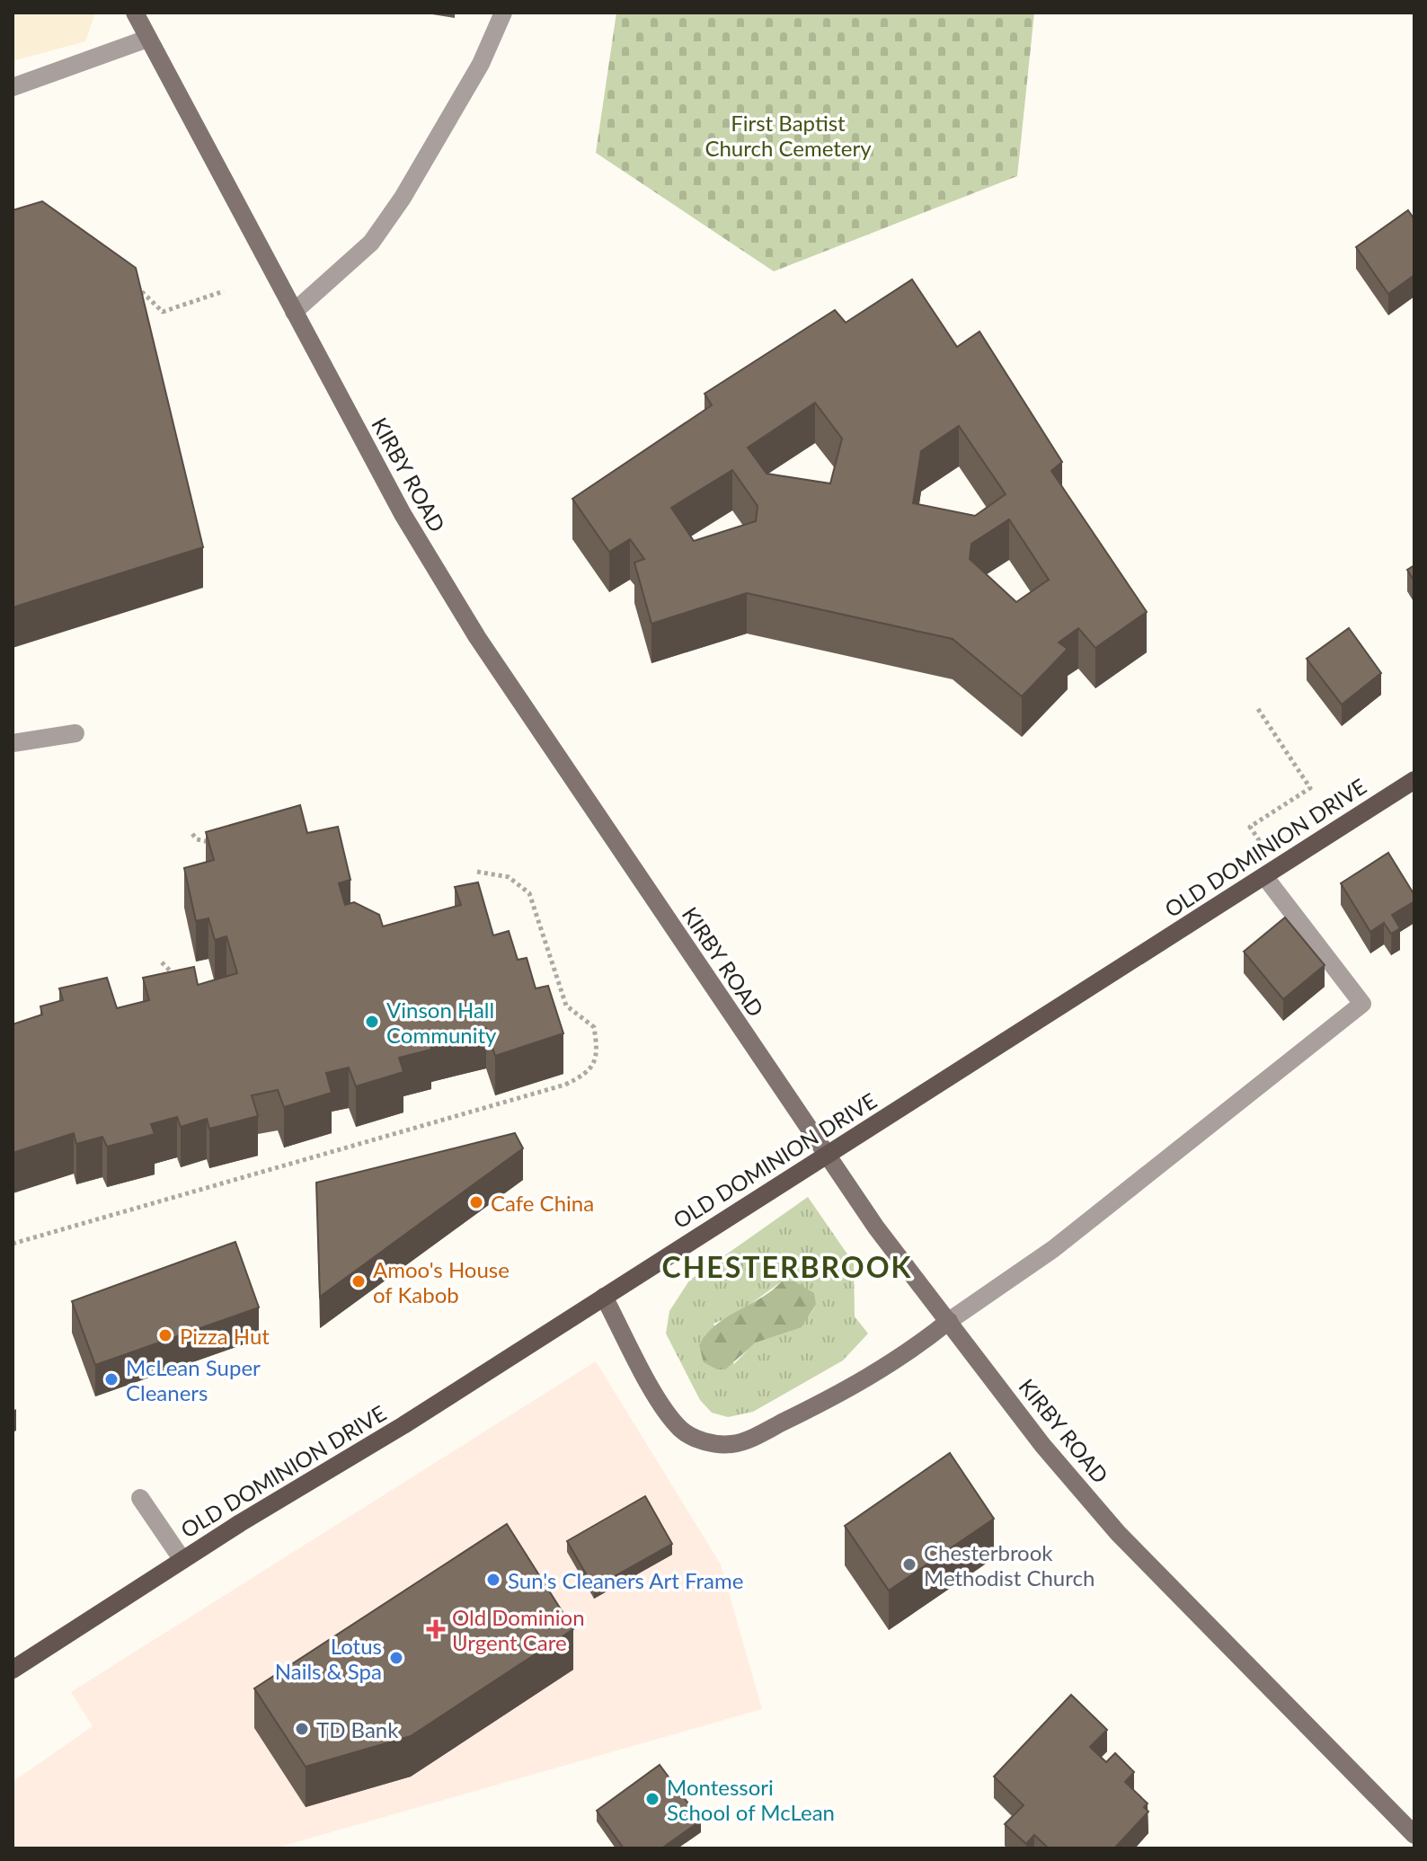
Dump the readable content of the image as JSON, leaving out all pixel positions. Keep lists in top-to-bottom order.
{
  "streets": {
    "main road": ["KIRBY ROAD", "OLD DOMINION DRIVE"]
  },
  "districts": ["CHESTERBROOK"],
  "parks": ["First Baptist Church Cemetery"],
  "places": {
    "other": [
      "Vinson Hall Community",
      "Cafe China",
      "Amoo's House of Kabob",
      "Pizza Hut",
      "McLean Super Cleaners",
      "Chesterbrook Methodist Church",
      "Sun's Cleaners Art Frame",
      "Lotus Nails & Spa",
      "TD Bank",
      "Montessori School of McLean"
    ],
    "health": ["Old Dominion Urgent Care"]
  }
}
